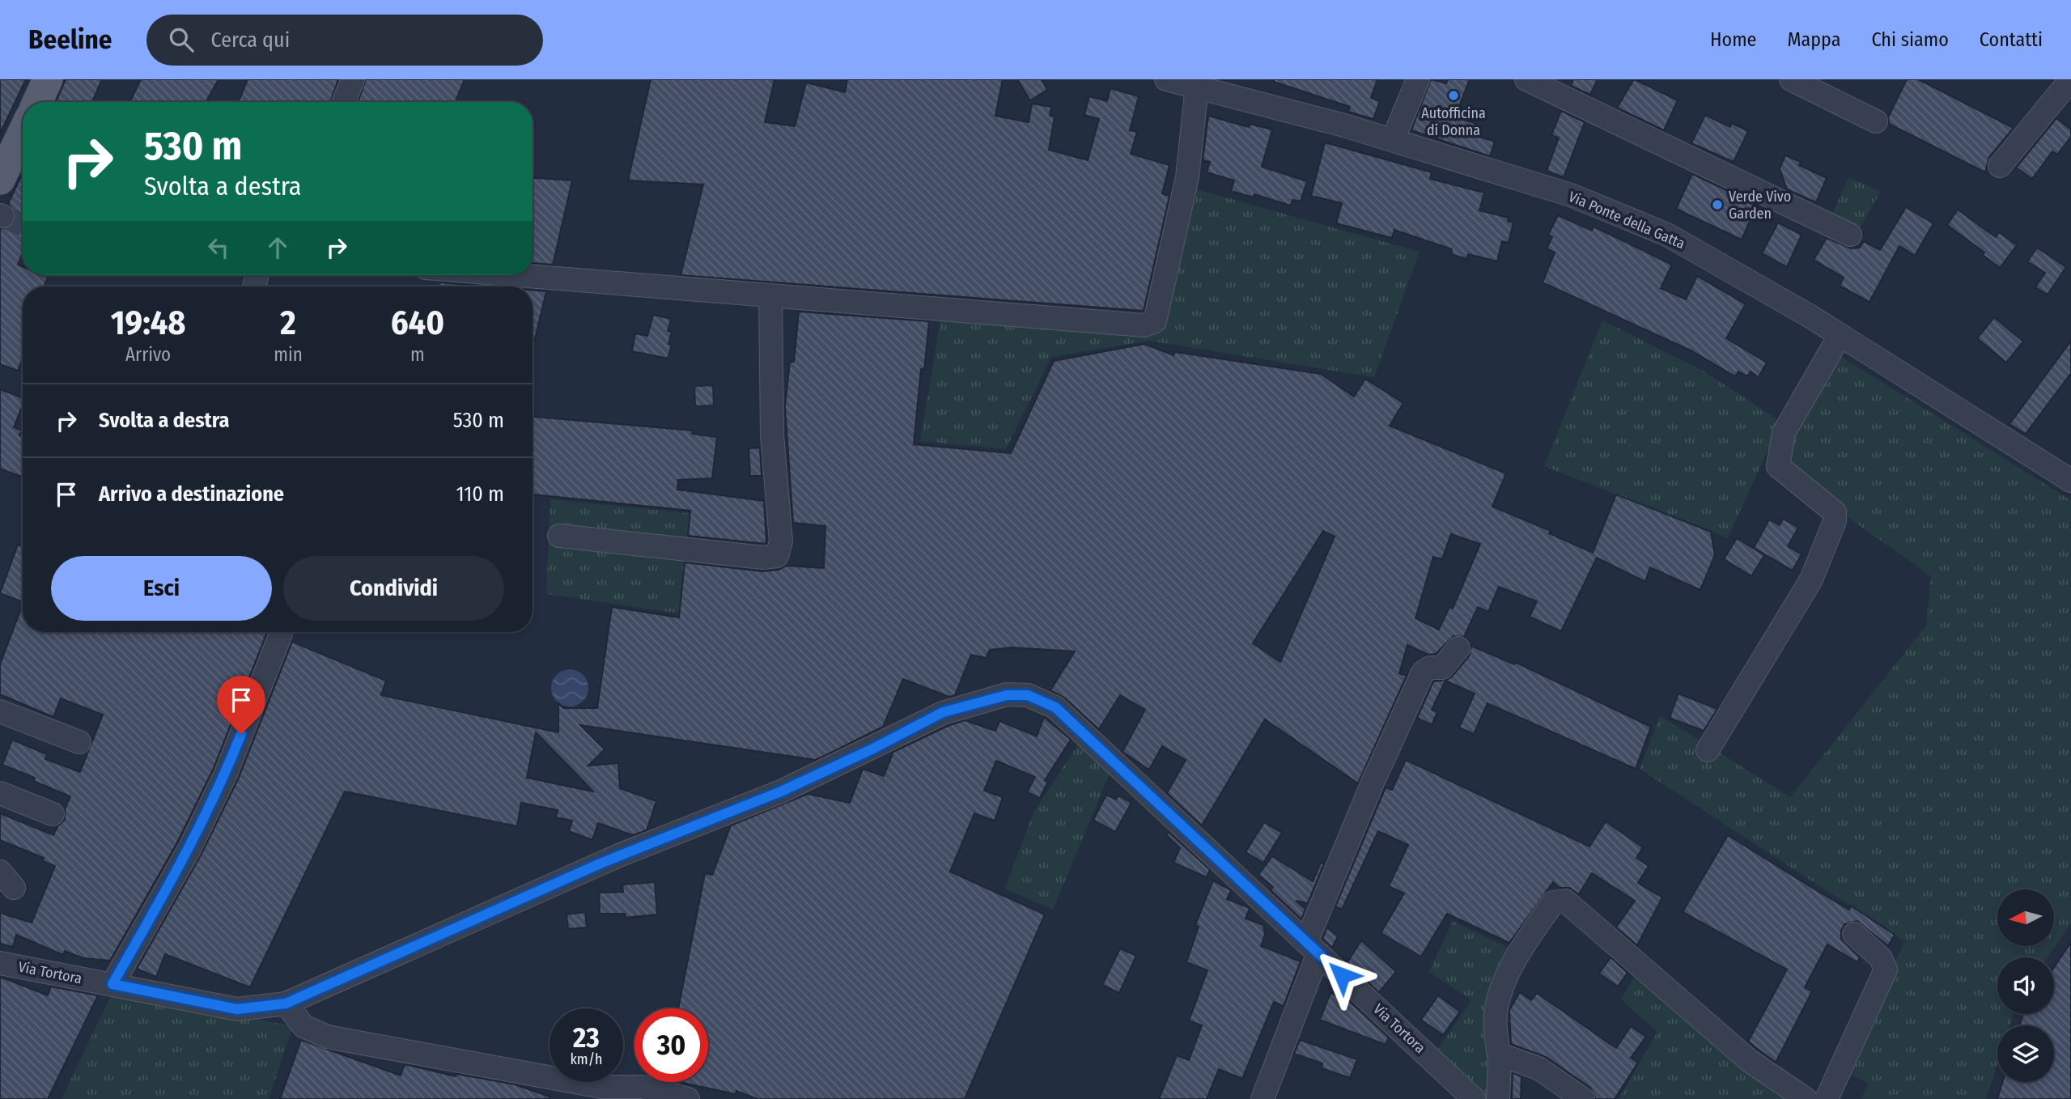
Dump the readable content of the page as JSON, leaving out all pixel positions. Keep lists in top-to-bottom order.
{
  "streets": {
    "street": ["Via Ponte della Gatta", "Via Tortora"]
  },
  "places": ["Autofficina di Donna", "Verde Vivo Garden"],
  "north": "left",
  "page": {
    "header": "Beeline",
    "search": "Cerca qui",
    "nav": [
      "Home",
      "Mappa",
      "Chi siamo",
      "Contatti"
    ],
    "turn": ["530 m", "Svolta a destra"],
    "eta": [
      "19:48",
      "Arrivo",
      "2",
      "min",
      "640",
      "m"
    ],
    "list": [
      {
        "name": "Svolta a destra",
        "value": "530 m"
      },
      {
        "name": "Arrivo a destinazione",
        "value": "110 m"
      }
    ],
    "buttons": ["Esci", "Condividi"],
    "speed": "23 km/h",
    "limit": "30"
  }
}
